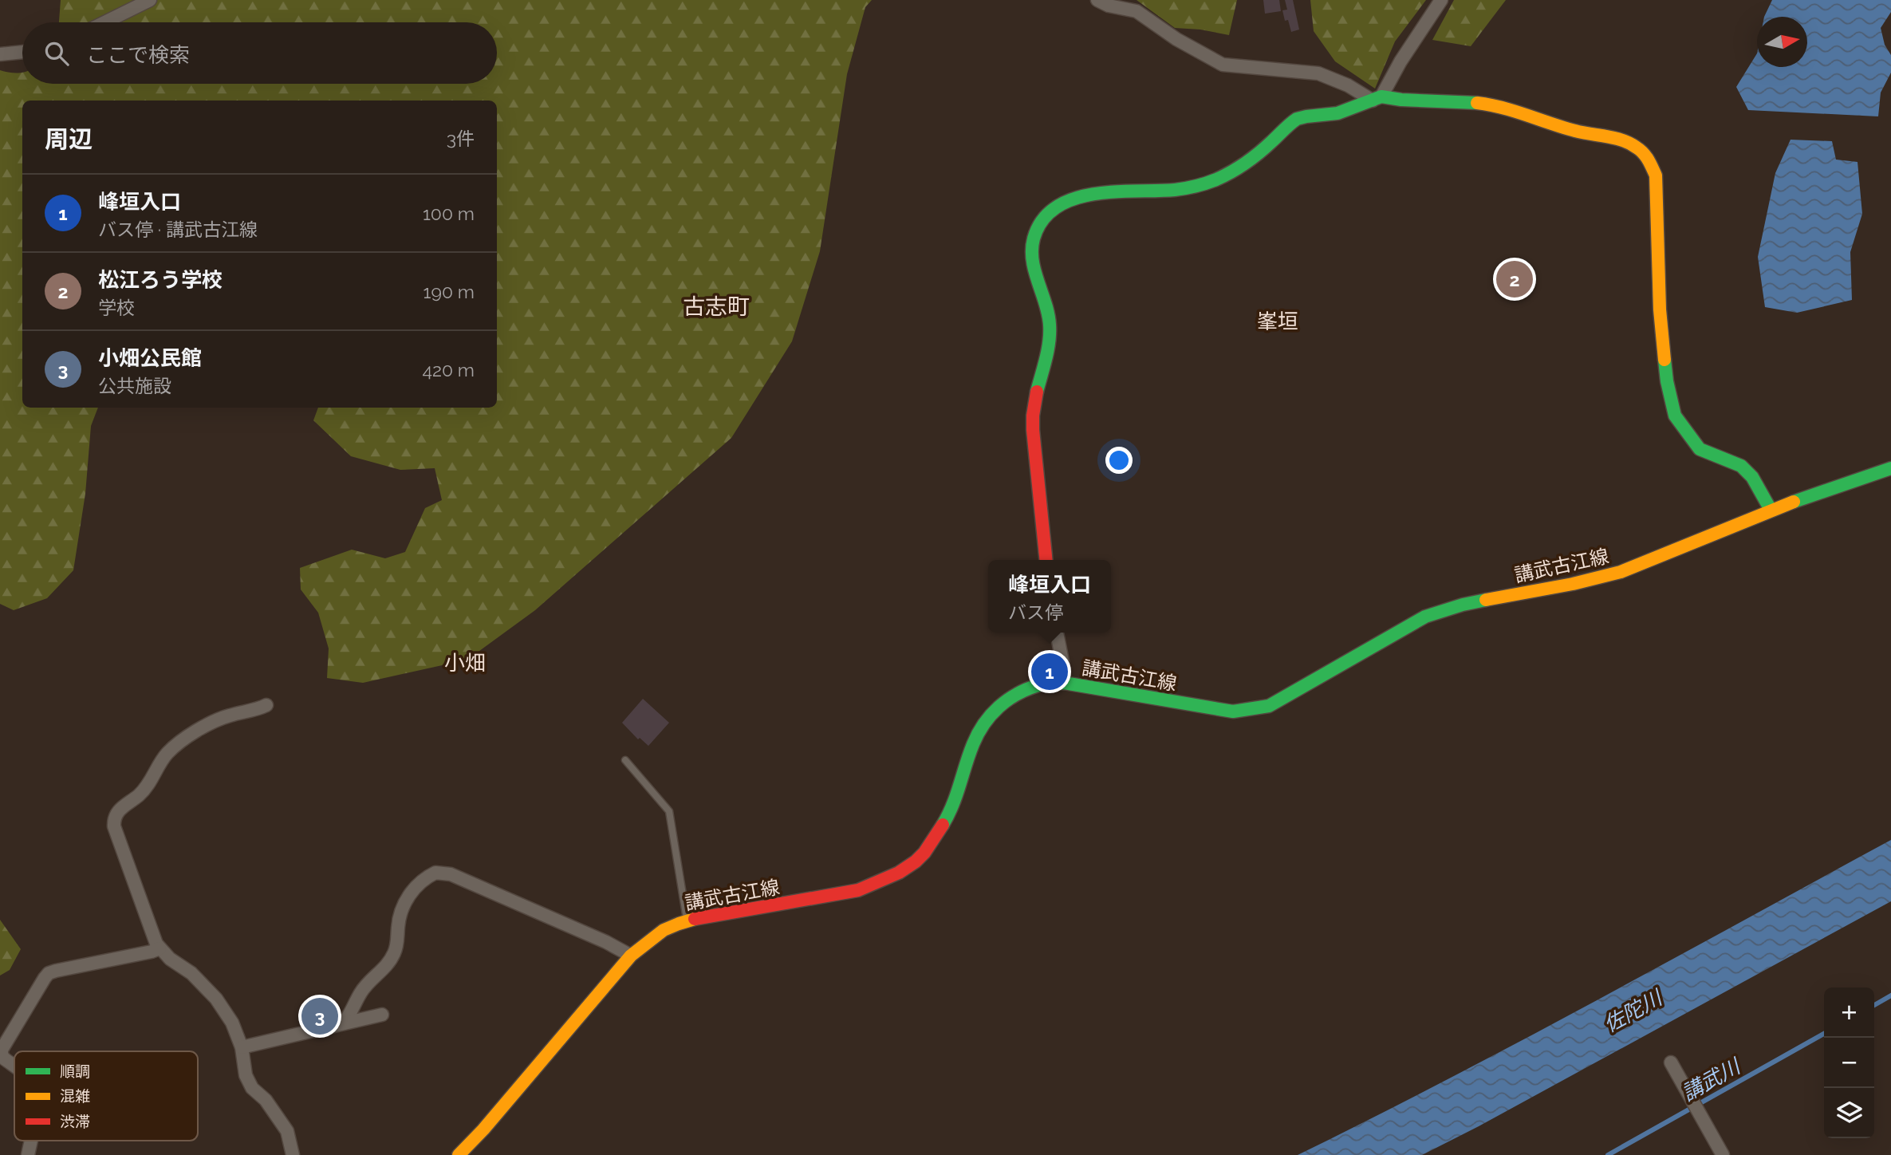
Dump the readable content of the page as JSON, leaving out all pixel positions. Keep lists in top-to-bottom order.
{
  "streets": {
    "main road": ["講武古江線"]
  },
  "districts": ["古志町", "峯垣", "小畑"],
  "water": ["佐陀川", "講武川"],
  "legend": ["順調", "混雑", "渋滞"],
  "north": "right",
  "page": {
    "search": "ここで検索",
    "heading": ["周辺", "3件"],
    "list": [
      {
        "mark": "1",
        "name": "峰垣入口",
        "note": "バス停 · 講武古江線",
        "value": "100 m"
      },
      {
        "mark": "2",
        "name": "松江ろう学校",
        "note": "学校",
        "value": "190 m"
      },
      {
        "mark": "3",
        "name": "小畑公民館",
        "note": "公共施設",
        "value": "420 m"
      }
    ],
    "pins": ["2", "1", "3"],
    "popup": ["峰垣入口", "バス停"],
    "map_buttons": ["+", "−"]
  }
}
